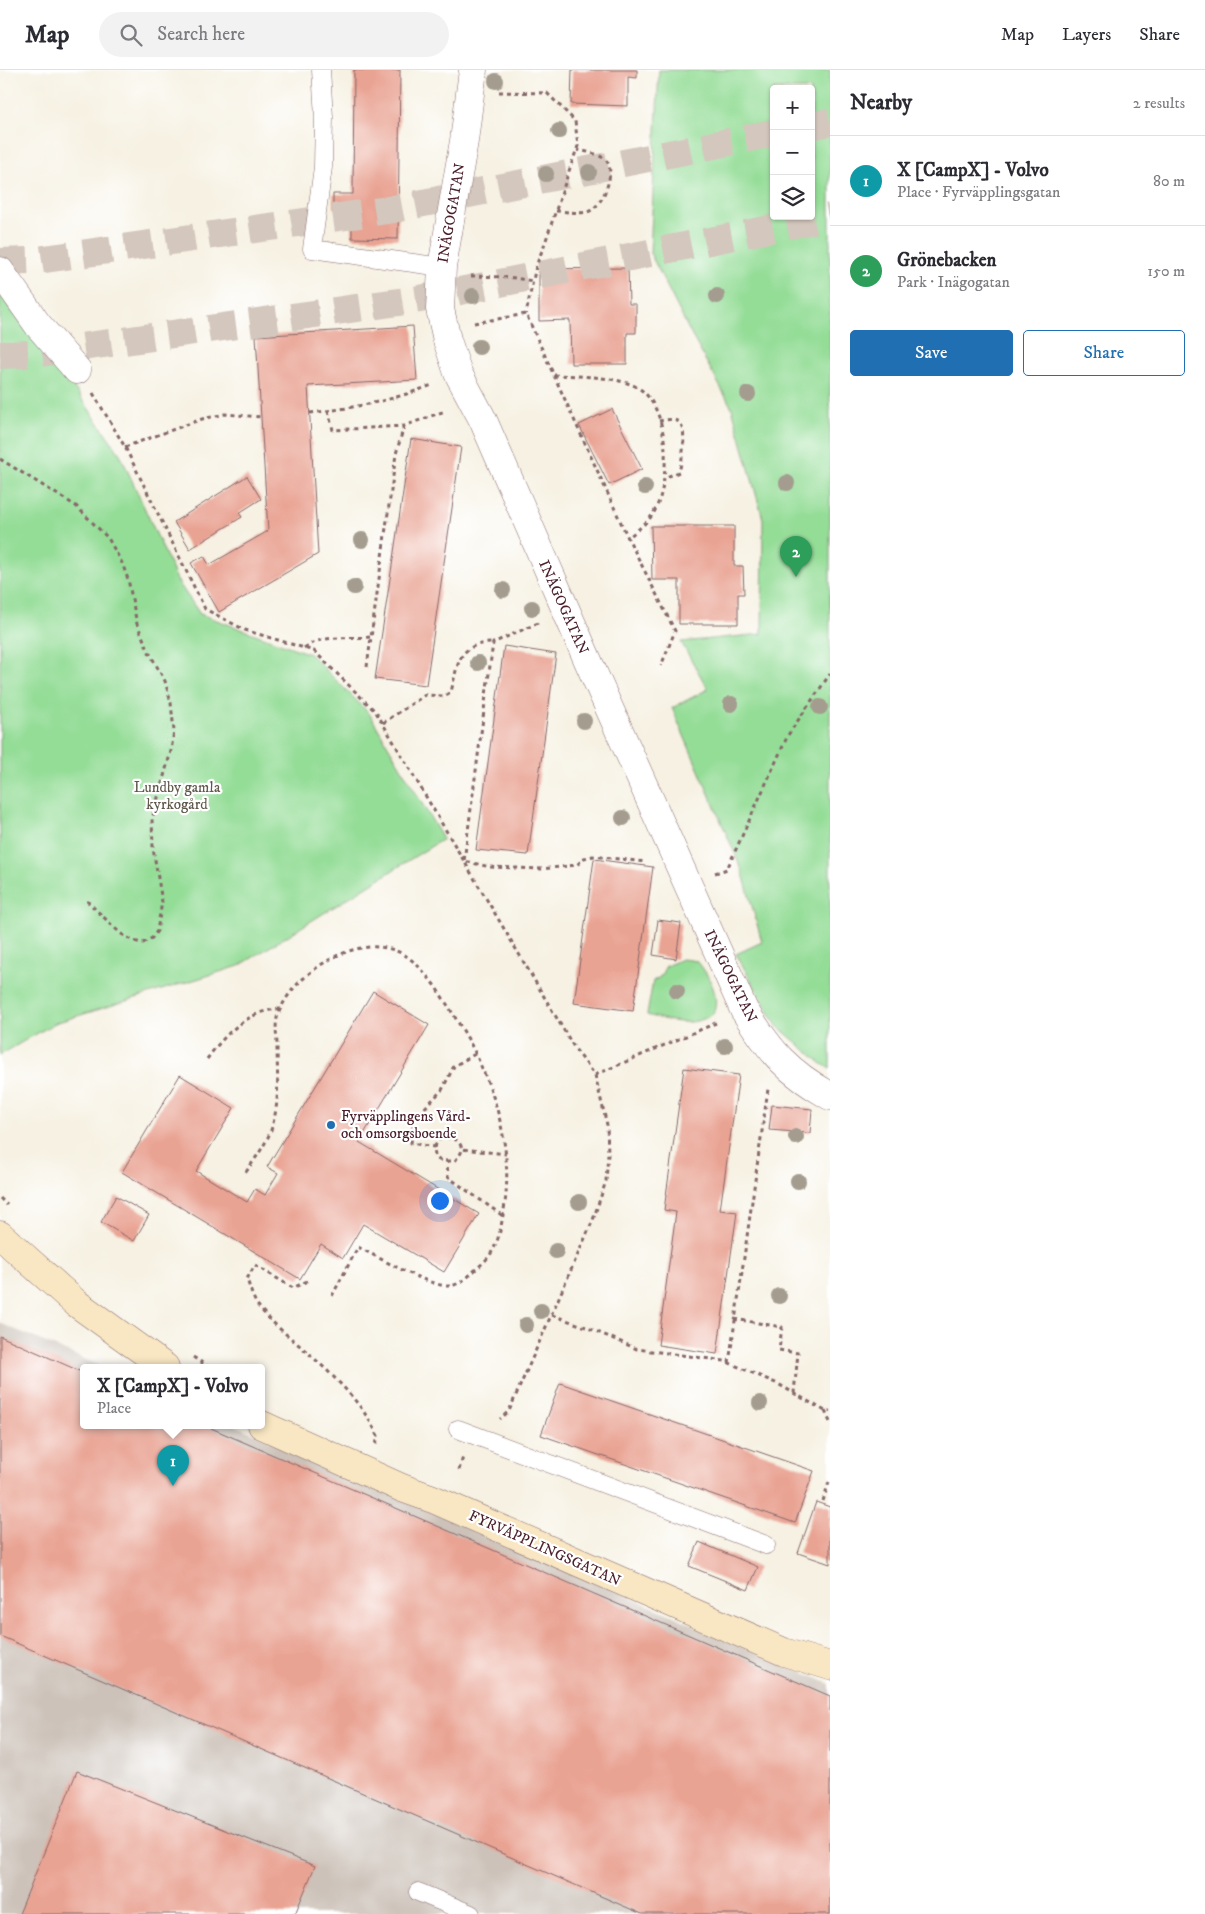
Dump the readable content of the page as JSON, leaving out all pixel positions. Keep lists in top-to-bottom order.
{
  "streets": {
    "street": ["INÄGOGATAN", "FYRVÄPPLINGSGATAN"]
  },
  "parks": ["Lundby gamla kyrkogård"],
  "places": ["Fyrväpplingens Vård- och omsorgsboende"],
  "page": {
    "header": "Map",
    "search": "Search here",
    "nav": ["Map", "Layers", "Share"],
    "heading": ["Nearby", "2 results"],
    "map_buttons": ["+", "−"],
    "list": [
      {
        "mark": "1",
        "name": "X [CampX] - Volvo",
        "note": "Place · Fyrväpplingsgatan",
        "value": "80 m"
      },
      {
        "mark": "2",
        "name": "Grönebacken",
        "note": "Park · Inägogatan",
        "value": "150 m"
      }
    ],
    "buttons": ["Save", "Share"],
    "pins": ["2", "1"],
    "popup": ["X [CampX] - Volvo", "Place"]
  }
}
